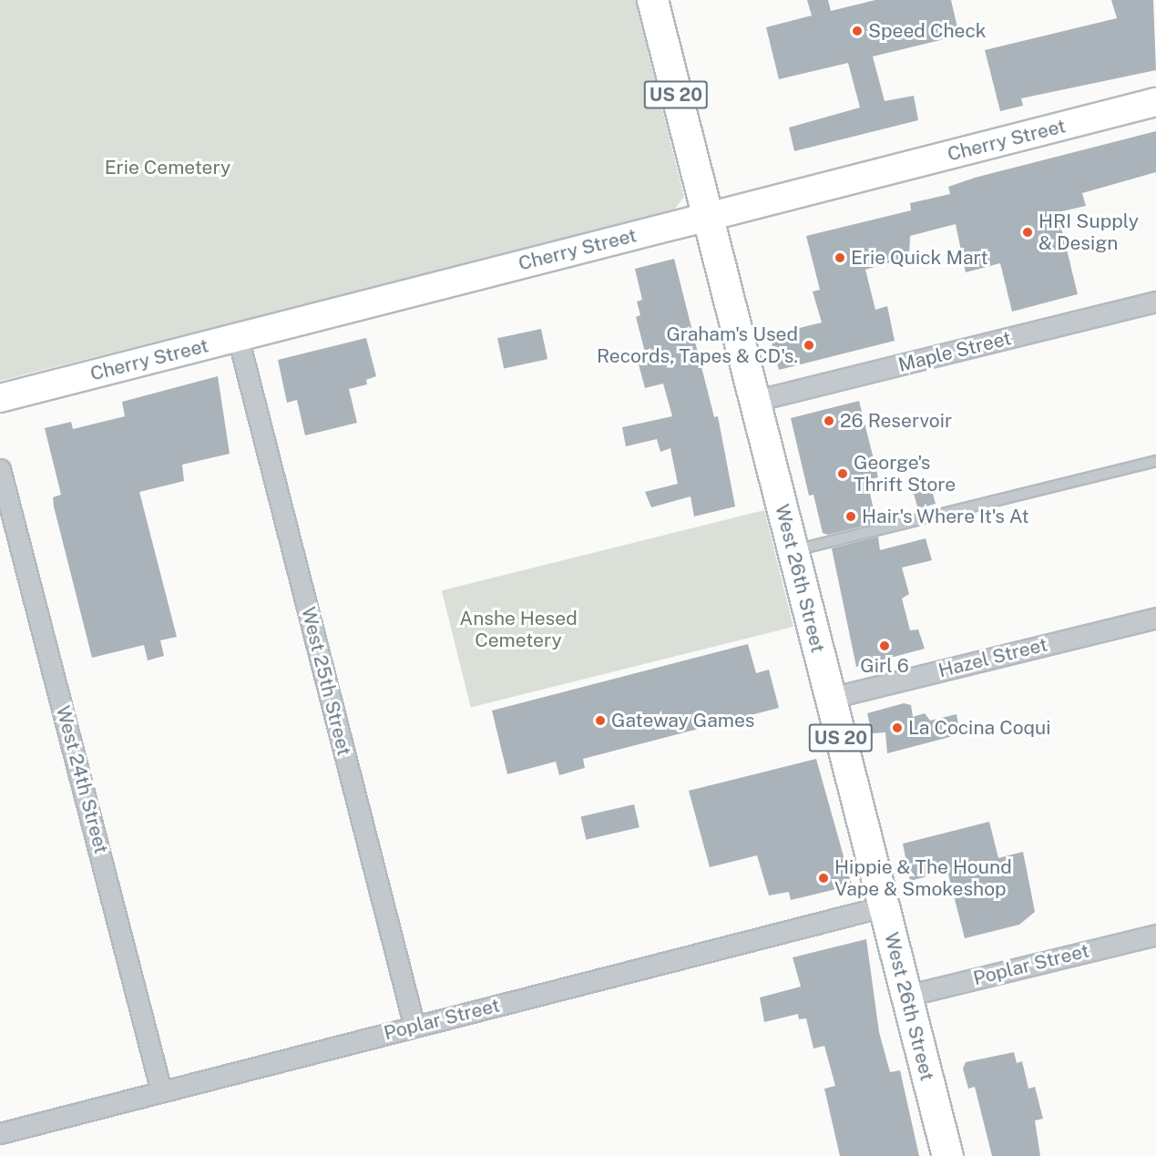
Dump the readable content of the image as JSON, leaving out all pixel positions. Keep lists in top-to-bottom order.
{
  "streets": {
    "main road": ["US 20", "West 26th Street"],
    "street": [
      "Cherry Street",
      "Maple Street",
      "Hazel Street",
      "West 25th Street",
      "West 24th Street",
      "Poplar Street"
    ]
  },
  "crossings": [
    ["Cherry Street", "West 26th Street"],
    ["Cherry Street", "West 25th Street"],
    ["Maple Street", "West 26th Street"],
    ["West 26th Street", "Hazel Street"],
    ["West 26th Street", "Poplar Street"],
    ["West 25th Street", "Poplar Street"],
    ["West 24th Street", "Poplar Street"]
  ],
  "parks": ["Erie Cemetery", "Anshe Hesed Cemetery"],
  "places": [
    "Speed Check",
    "HRI Supply & Design",
    "Erie Quick Mart",
    "Graham's Used Records, Tapes & CD's.",
    "26 Reservoir",
    "George's Thrift Store",
    "Hair's Where It's At",
    "Girl 6",
    "Gateway Games",
    "La Cocina Coqui",
    "Hippie & The Hound Vape & Smokeshop"
  ]
}
